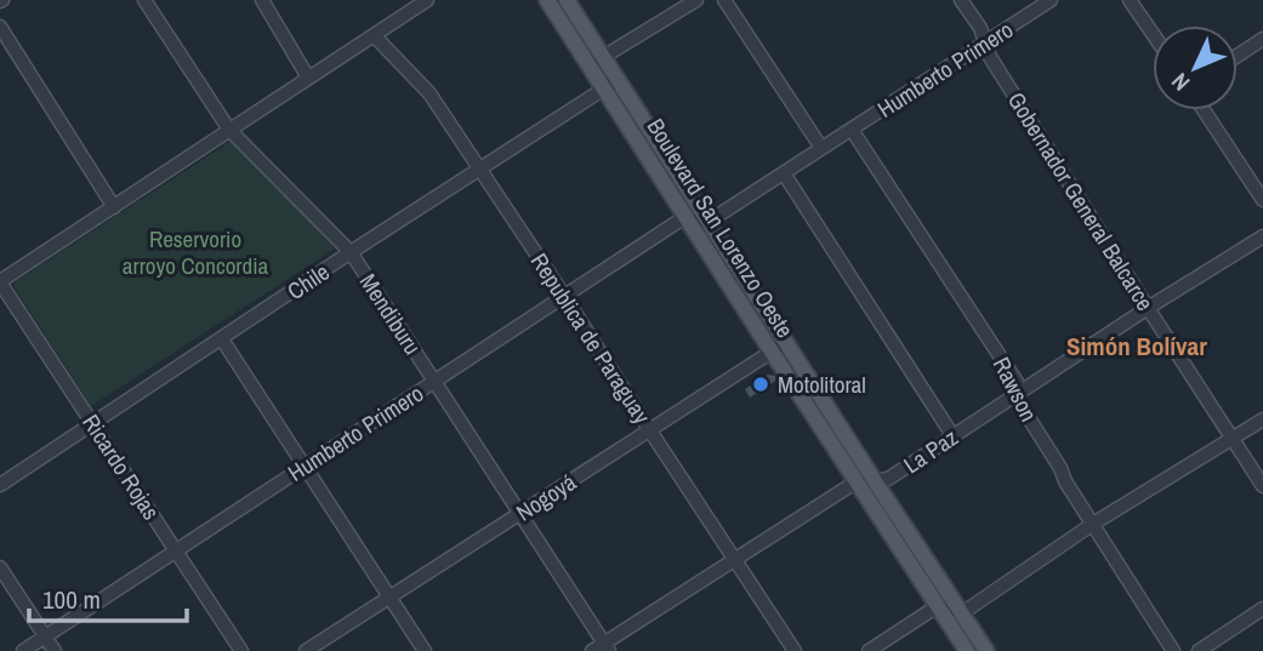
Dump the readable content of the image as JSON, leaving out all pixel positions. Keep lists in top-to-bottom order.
{
  "streets": {
    "main road": ["Boulevard San Lorenzo Oeste"],
    "street": [
      "Humberto Primero",
      "Gobernador General Balcarce",
      "Chile",
      "Mendiburu",
      "Republica de Paraguay",
      "Rawson",
      "La Paz",
      "Ricardo Rojas",
      "Nogoyá"
    ]
  },
  "crossings": [
    ["Humberto Primero", "Gobernador General Balcarce"],
    ["Humberto Primero", "Boulevard San Lorenzo Oeste"],
    ["Humberto Primero", "Mendiburu"],
    ["Humberto Primero", "Republica de Paraguay"],
    ["Humberto Primero", "Rawson"],
    ["Humberto Primero", "Ricardo Rojas"],
    ["Gobernador General Balcarce", "La Paz"],
    ["Boulevard San Lorenzo Oeste", "Chile"],
    ["Boulevard San Lorenzo Oeste", "La Paz"],
    ["Boulevard San Lorenzo Oeste", "Nogoyá"],
    ["Chile", "Mendiburu"],
    ["Chile", "Republica de Paraguay"],
    ["Chile", "Ricardo Rojas"],
    ["Mendiburu", "La Paz"],
    ["Mendiburu", "Nogoyá"],
    ["Republica de Paraguay", "La Paz"],
    ["Republica de Paraguay", "Nogoyá"],
    ["Rawson", "La Paz"]
  ],
  "districts": ["Simón Bolívar"],
  "parks": ["Reservorio arroyo Concordia"],
  "places": ["Motolitoral"],
  "scale_bar": "100 m",
  "north": "bottom left"
}
